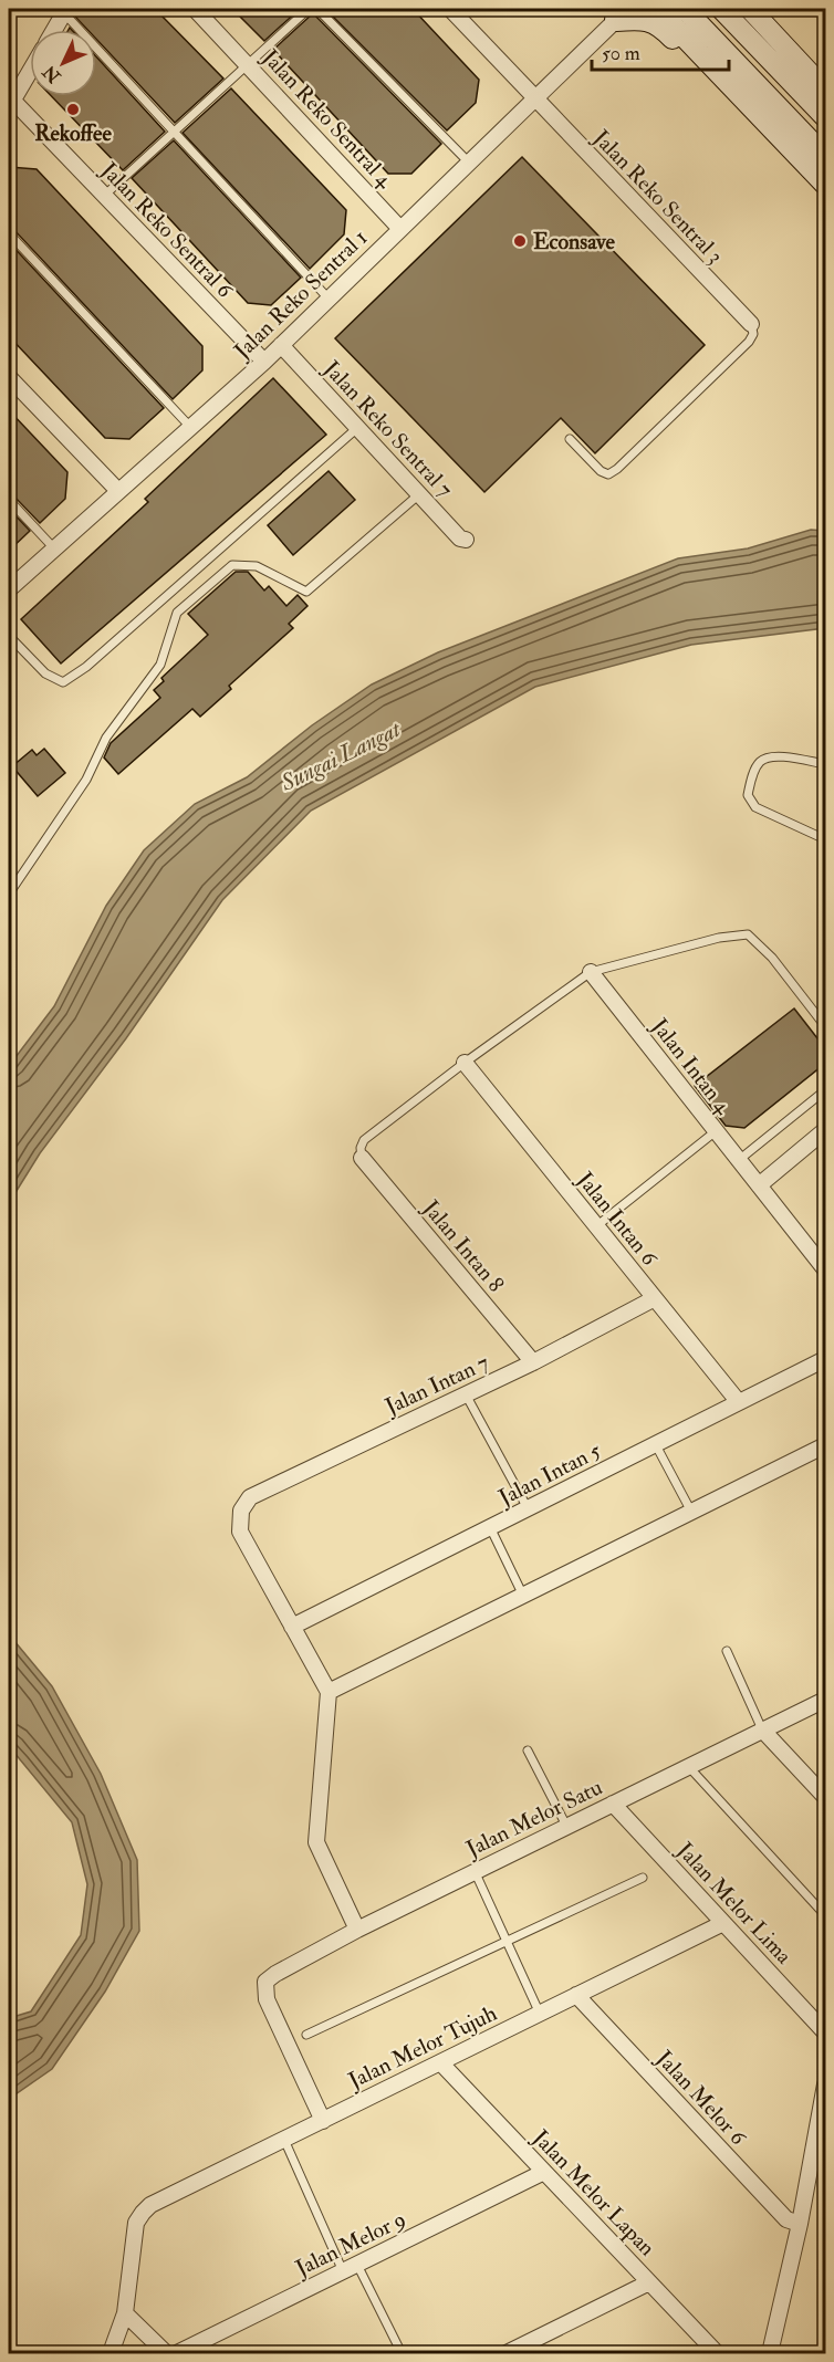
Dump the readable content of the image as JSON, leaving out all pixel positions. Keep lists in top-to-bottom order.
{
  "streets": {
    "street": [
      "Jalan Reko Sentral 4",
      "Jalan Reko Sentral 3",
      "Jalan Reko Sentral 6",
      "Jalan Reko Sentral 1",
      "Jalan Reko Sentral 7",
      "Jalan Intan 4",
      "Jalan Intan 6",
      "Jalan Intan 8",
      "Jalan Intan 7",
      "Jalan Intan 5",
      "Jalan Melor Satu",
      "Jalan Melor Lima",
      "Jalan Melor Tujuh",
      "Jalan Melor 6",
      "Jalan Melor Lapan",
      "Jalan Melor 9"
    ]
  },
  "crossings": [
    ["Jalan Reko Sentral 4", "Jalan Reko Sentral 1"],
    ["Jalan Reko Sentral 3", "Jalan Reko Sentral 1"],
    ["Jalan Reko Sentral 6", "Jalan Reko Sentral 1"],
    ["Jalan Reko Sentral 1", "Jalan Reko Sentral 7"],
    ["Jalan Intan 6", "Jalan Intan 7"],
    ["Jalan Intan 6", "Jalan Intan 5"],
    ["Jalan Intan 8", "Jalan Intan 7"],
    ["Jalan Intan 7", "Jalan Intan 5"],
    ["Jalan Melor Satu", "Jalan Melor Lima"],
    ["Jalan Melor Satu", "Jalan Melor Tujuh"],
    ["Jalan Melor Lima", "Jalan Melor Tujuh"],
    ["Jalan Melor Tujuh", "Jalan Melor 6"],
    ["Jalan Melor Tujuh", "Jalan Melor Lapan"],
    ["Jalan Melor Lapan", "Jalan Melor 9"]
  ],
  "water": ["Sungai Langat"],
  "places": ["Rekoffee", "Econsave"],
  "scale_bar": "50 m",
  "north": "bottom left"
}
